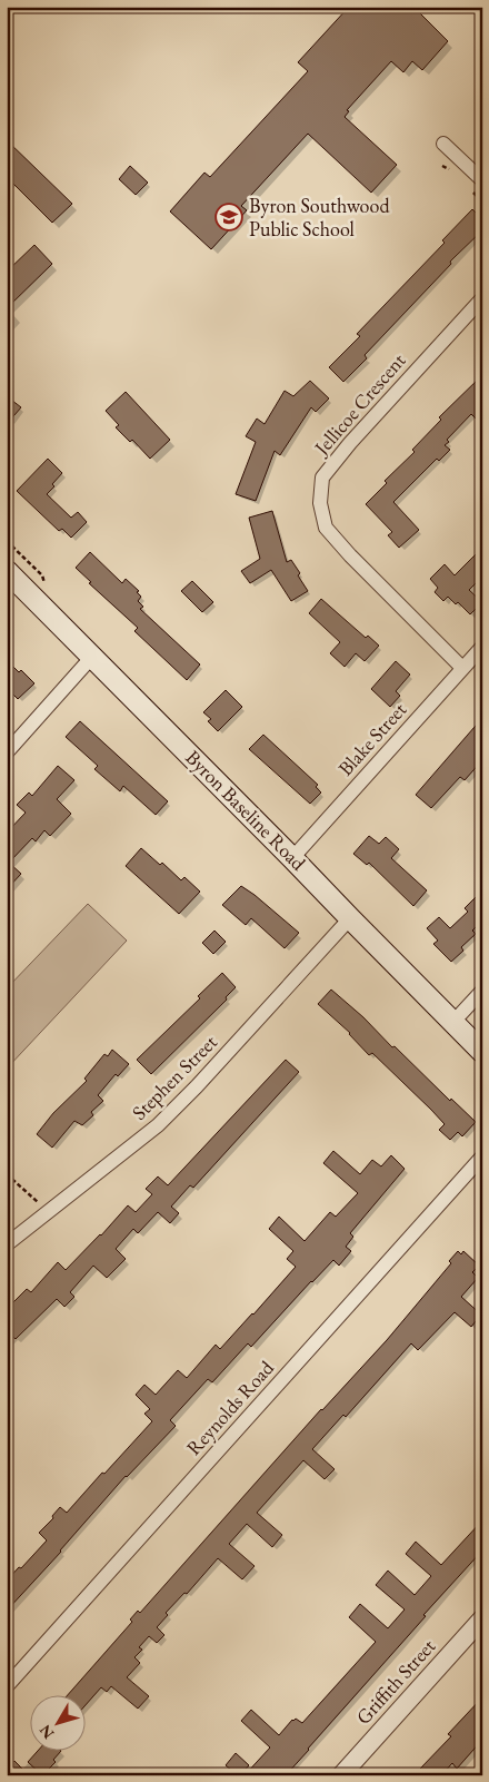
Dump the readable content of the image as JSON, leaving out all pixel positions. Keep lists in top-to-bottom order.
{
  "streets": {
    "main road": ["Byron Baseline Road"],
    "street": [
      "Jellicoe Crescent",
      "Blake Street",
      "Stephen Street",
      "Reynolds Road",
      "Griffith Street"
    ]
  },
  "crossings": [
    ["Jellicoe Crescent", "Blake Street"],
    ["Blake Street", "Byron Baseline Road"],
    ["Byron Baseline Road", "Stephen Street"]
  ],
  "places": {
    "school or university": ["Byron Southwood Public School"]
  },
  "north": "bottom left"
}
